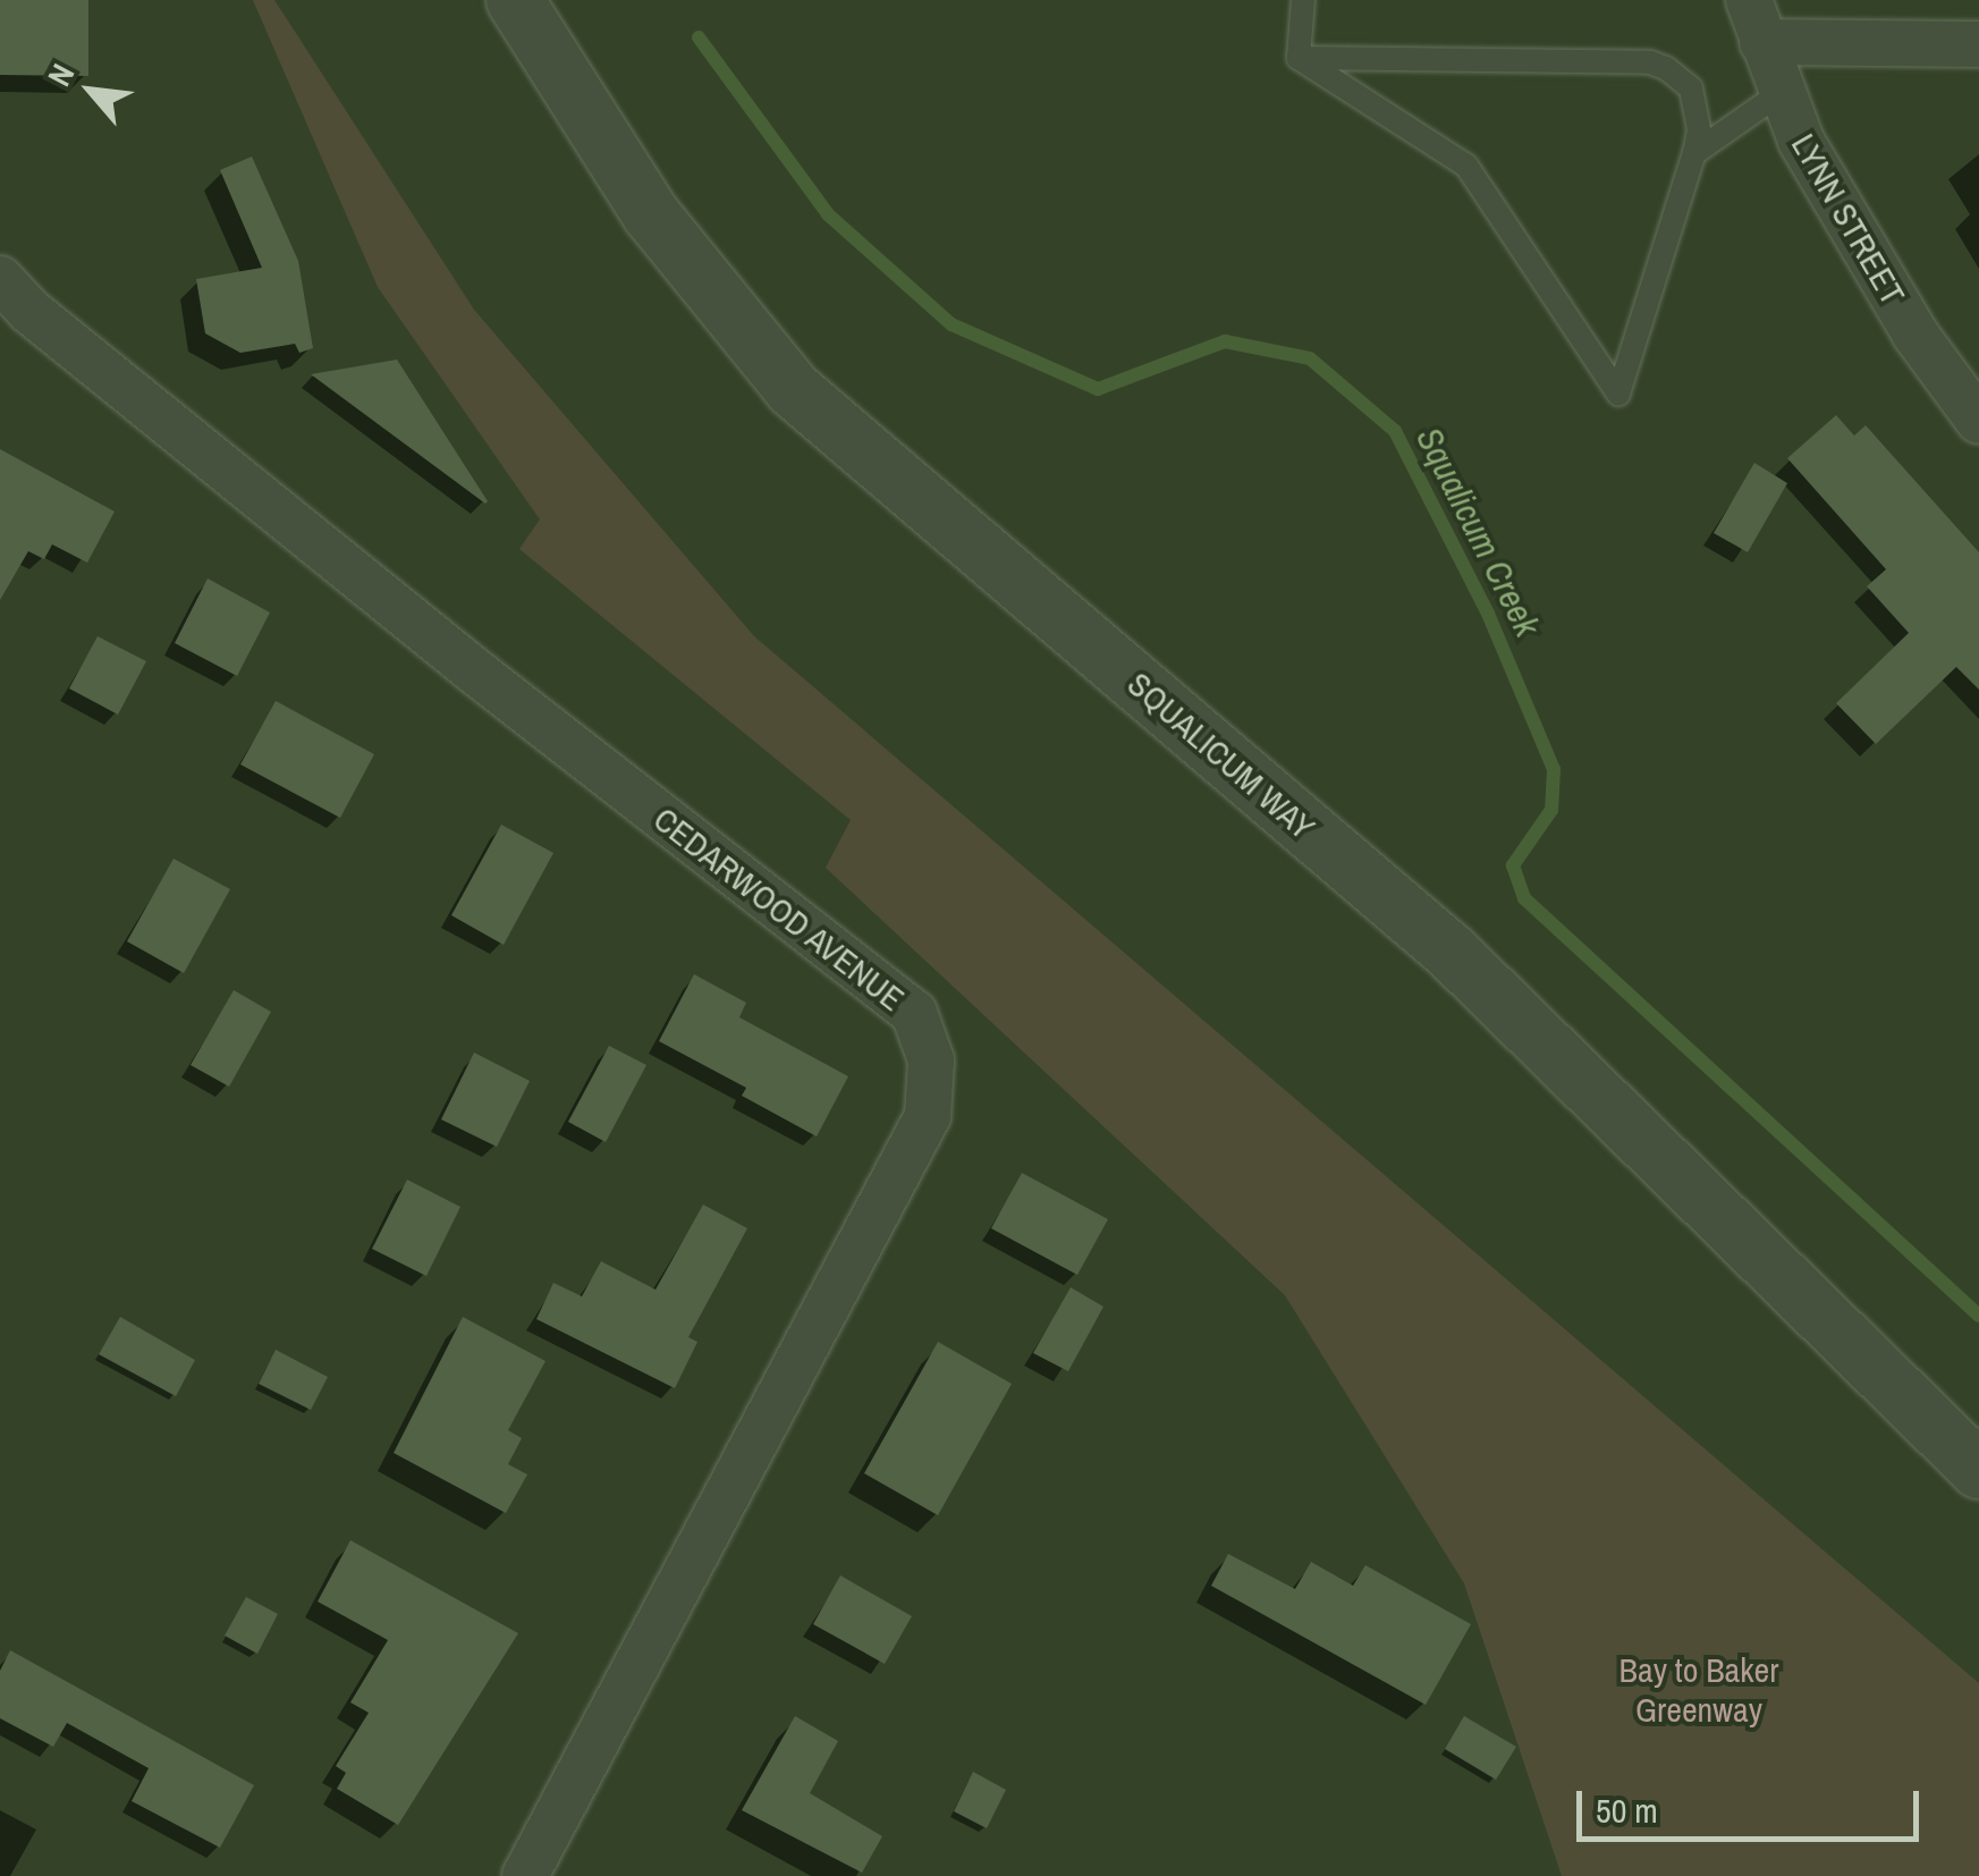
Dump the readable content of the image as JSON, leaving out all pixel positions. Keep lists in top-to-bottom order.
{
  "streets": {
    "street": ["LYNN STREET", "SQUALICUM WAY", "CEDARWOOD AVENUE"]
  },
  "water": ["Squalicum Creek"],
  "parks": ["Bay to Baker Greenway"],
  "scale_bar": "50 m",
  "north": "top left"
}
